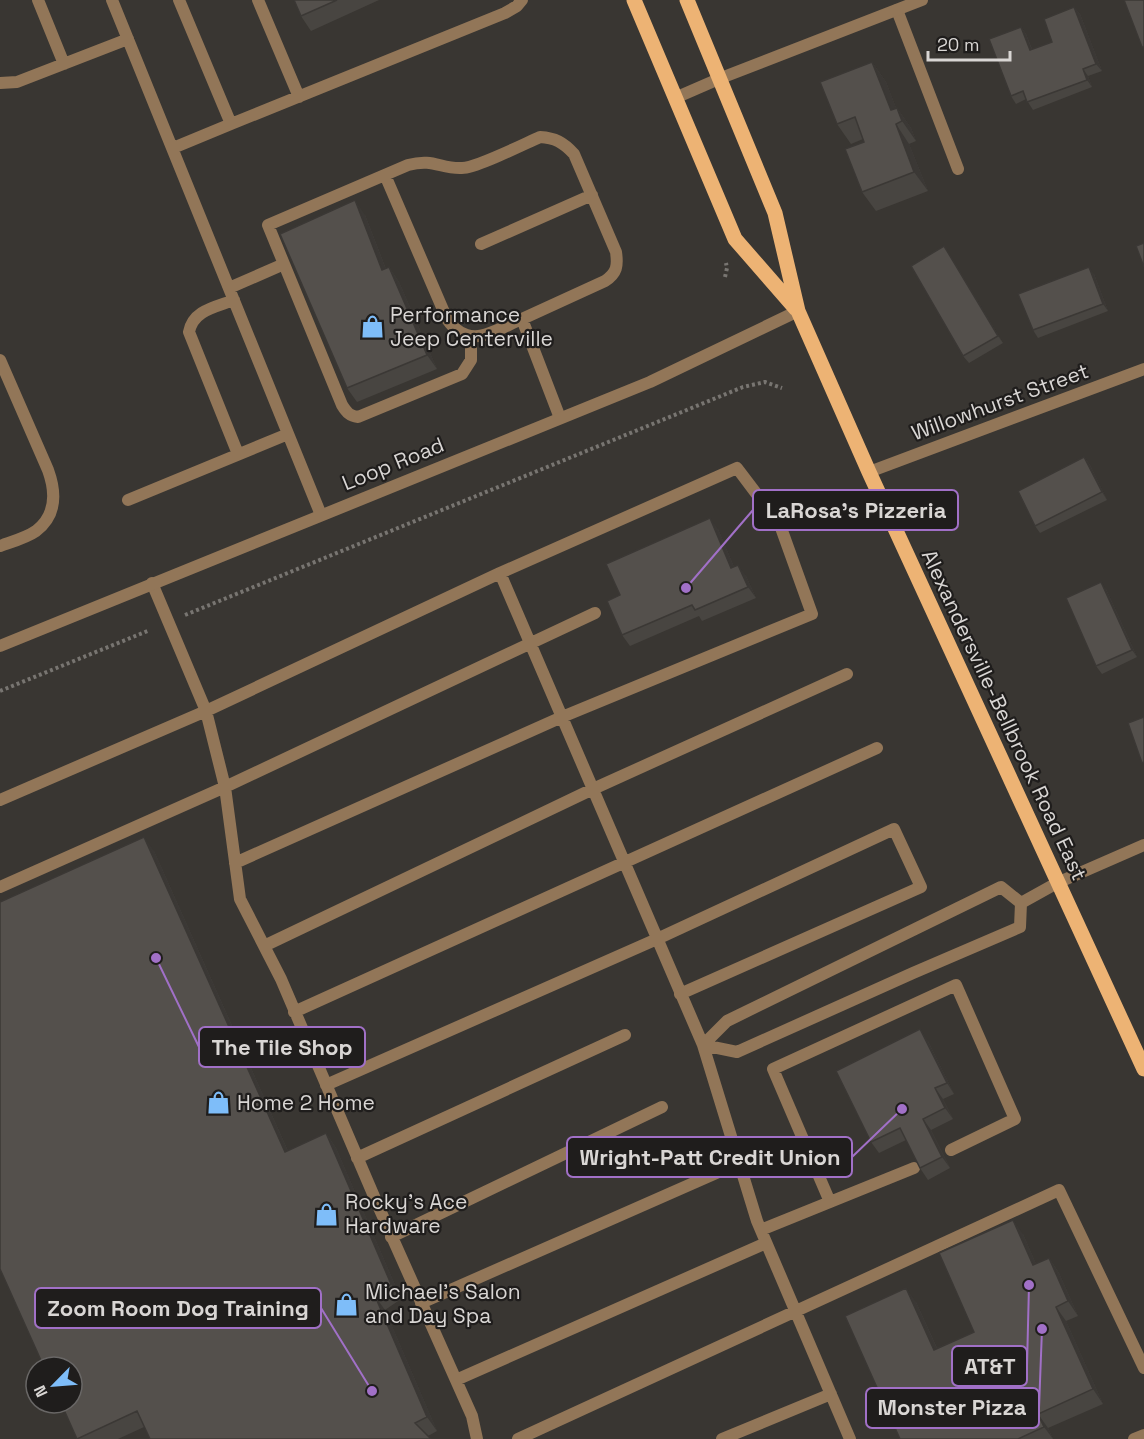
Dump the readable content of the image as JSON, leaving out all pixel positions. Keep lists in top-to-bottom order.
{
  "streets": {
    "main road": ["Alexandersville-Bellbrook Road East"],
    "street": ["Willowhurst Street", "Loop Road"]
  },
  "crossings": [
    ["Willowhurst Street", "Alexandersville-Bellbrook Road East"],
    ["Loop Road", "Alexandersville-Bellbrook Road East"]
  ],
  "places": {
    "shop": [
      "Performance Jeep Centerville",
      "Home 2 Home",
      "Rocky's Ace Hardware",
      "Michael's Salon and Day Spa"
    ],
    "other": [
      "LaRosa's Pizzeria",
      "The Tile Shop",
      "Wright-Patt Credit Union",
      "AT&T",
      "Monster Pizza",
      "Zoom Room Dog Training"
    ]
  },
  "scale_bar": "20 m",
  "north": "bottom left"
}
